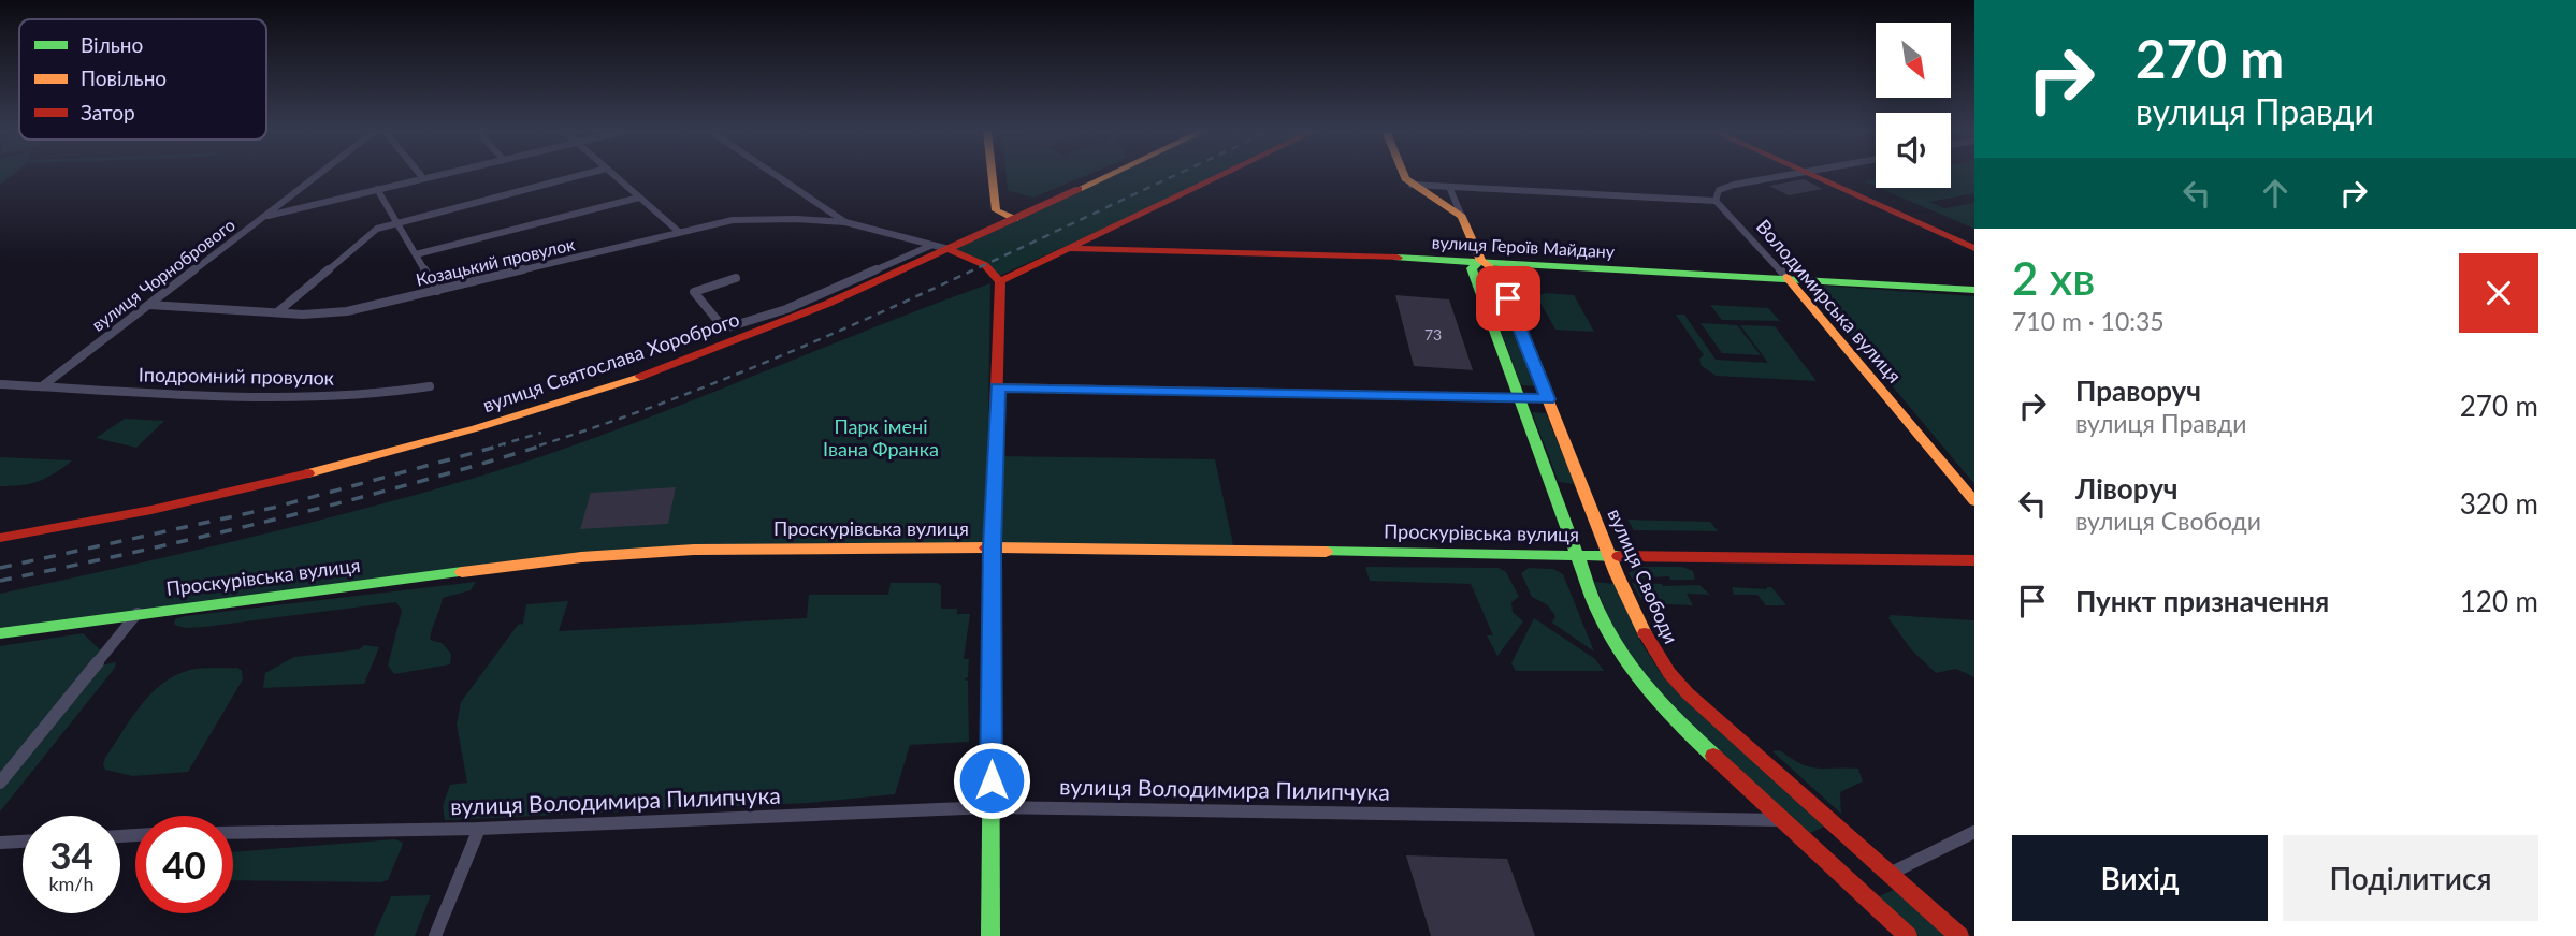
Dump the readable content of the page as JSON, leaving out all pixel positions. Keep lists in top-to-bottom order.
{
  "streets": {
    "street": [
      "вулиця Героїв Майдану",
      "Козацький провулок",
      "вулиця Чорнобрового",
      "Володимирська вулиця",
      "вулиця Святослава Хороброго",
      "Іподромний провулок",
      "Проскурівська вулиця",
      "вулиця Свободи",
      "вулиця Володимира Пилипчука"
    ]
  },
  "crossings": [
    ["вулиця Героїв Майдану", "Володимирська вулиця"],
    ["вулиця Героїв Майдану", "вулиця Свободи"],
    ["Козацький провулок", "вулиця Чорнобрового"],
    ["вулиця Чорнобрового", "Іподромний провулок"],
    ["Проскурівська вулиця", "вулиця Свободи"],
    ["вулиця Свободи", "вулиця Володимира Пилипчука"]
  ],
  "parks": ["Парк імені Івана Франка"],
  "house_numbers": ["73"],
  "legend": ["Вільно", "Повільно", "Затор"],
  "north": "bottom right",
  "page": {
    "turn": ["270 m", "вулиця Правди"],
    "heading": ["2 хв", "710 m · 10:35"],
    "list": [
      {
        "name": "Праворуч",
        "note": "вулиця Правди",
        "value": "270 m"
      },
      {
        "name": "Ліворуч",
        "note": "вулиця Свободи",
        "value": "320 m"
      },
      {
        "name": "Пункт призначення",
        "value": "120 m"
      }
    ],
    "speed": "34 km/h",
    "limit": "40",
    "buttons": ["Вихід", "Поділитися"]
  }
}
